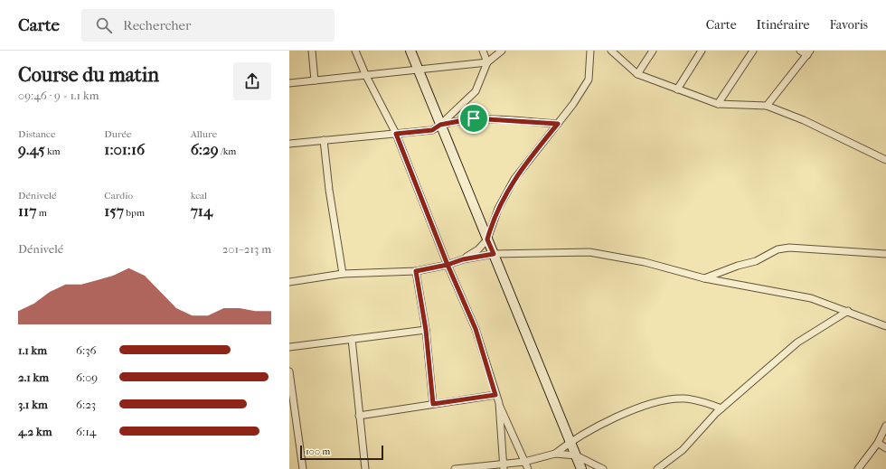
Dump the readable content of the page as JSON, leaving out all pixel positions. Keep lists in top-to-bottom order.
{
  "scale_bar": "100 m",
  "page": {
    "header": "Carte",
    "search": "Rechercher",
    "nav": ["Carte", "Itinéraire", "Favoris"],
    "heading": ["Course du matin", "09:46 · 9 × 1.1 km"],
    "stats": [
      ["Distance", "9.45 km"],
      ["Durée", "1:01:16"],
      ["Allure", "6:29 /km"],
      ["Dénivelé", "117 m"],
      ["Cardio", "157 bpm"],
      ["kcal", "714"]
    ],
    "chart": ["Dénivelé", "201–213 m"],
    "list": [
      {
        "name": "1.1 km",
        "note": "6:36"
      },
      {
        "name": "2.1 km",
        "note": "6:09"
      },
      {
        "name": "3.1 km",
        "note": "6:23"
      },
      {
        "name": "4.2 km",
        "note": "6:14"
      }
    ],
    "scale": "100 m"
  }
}
